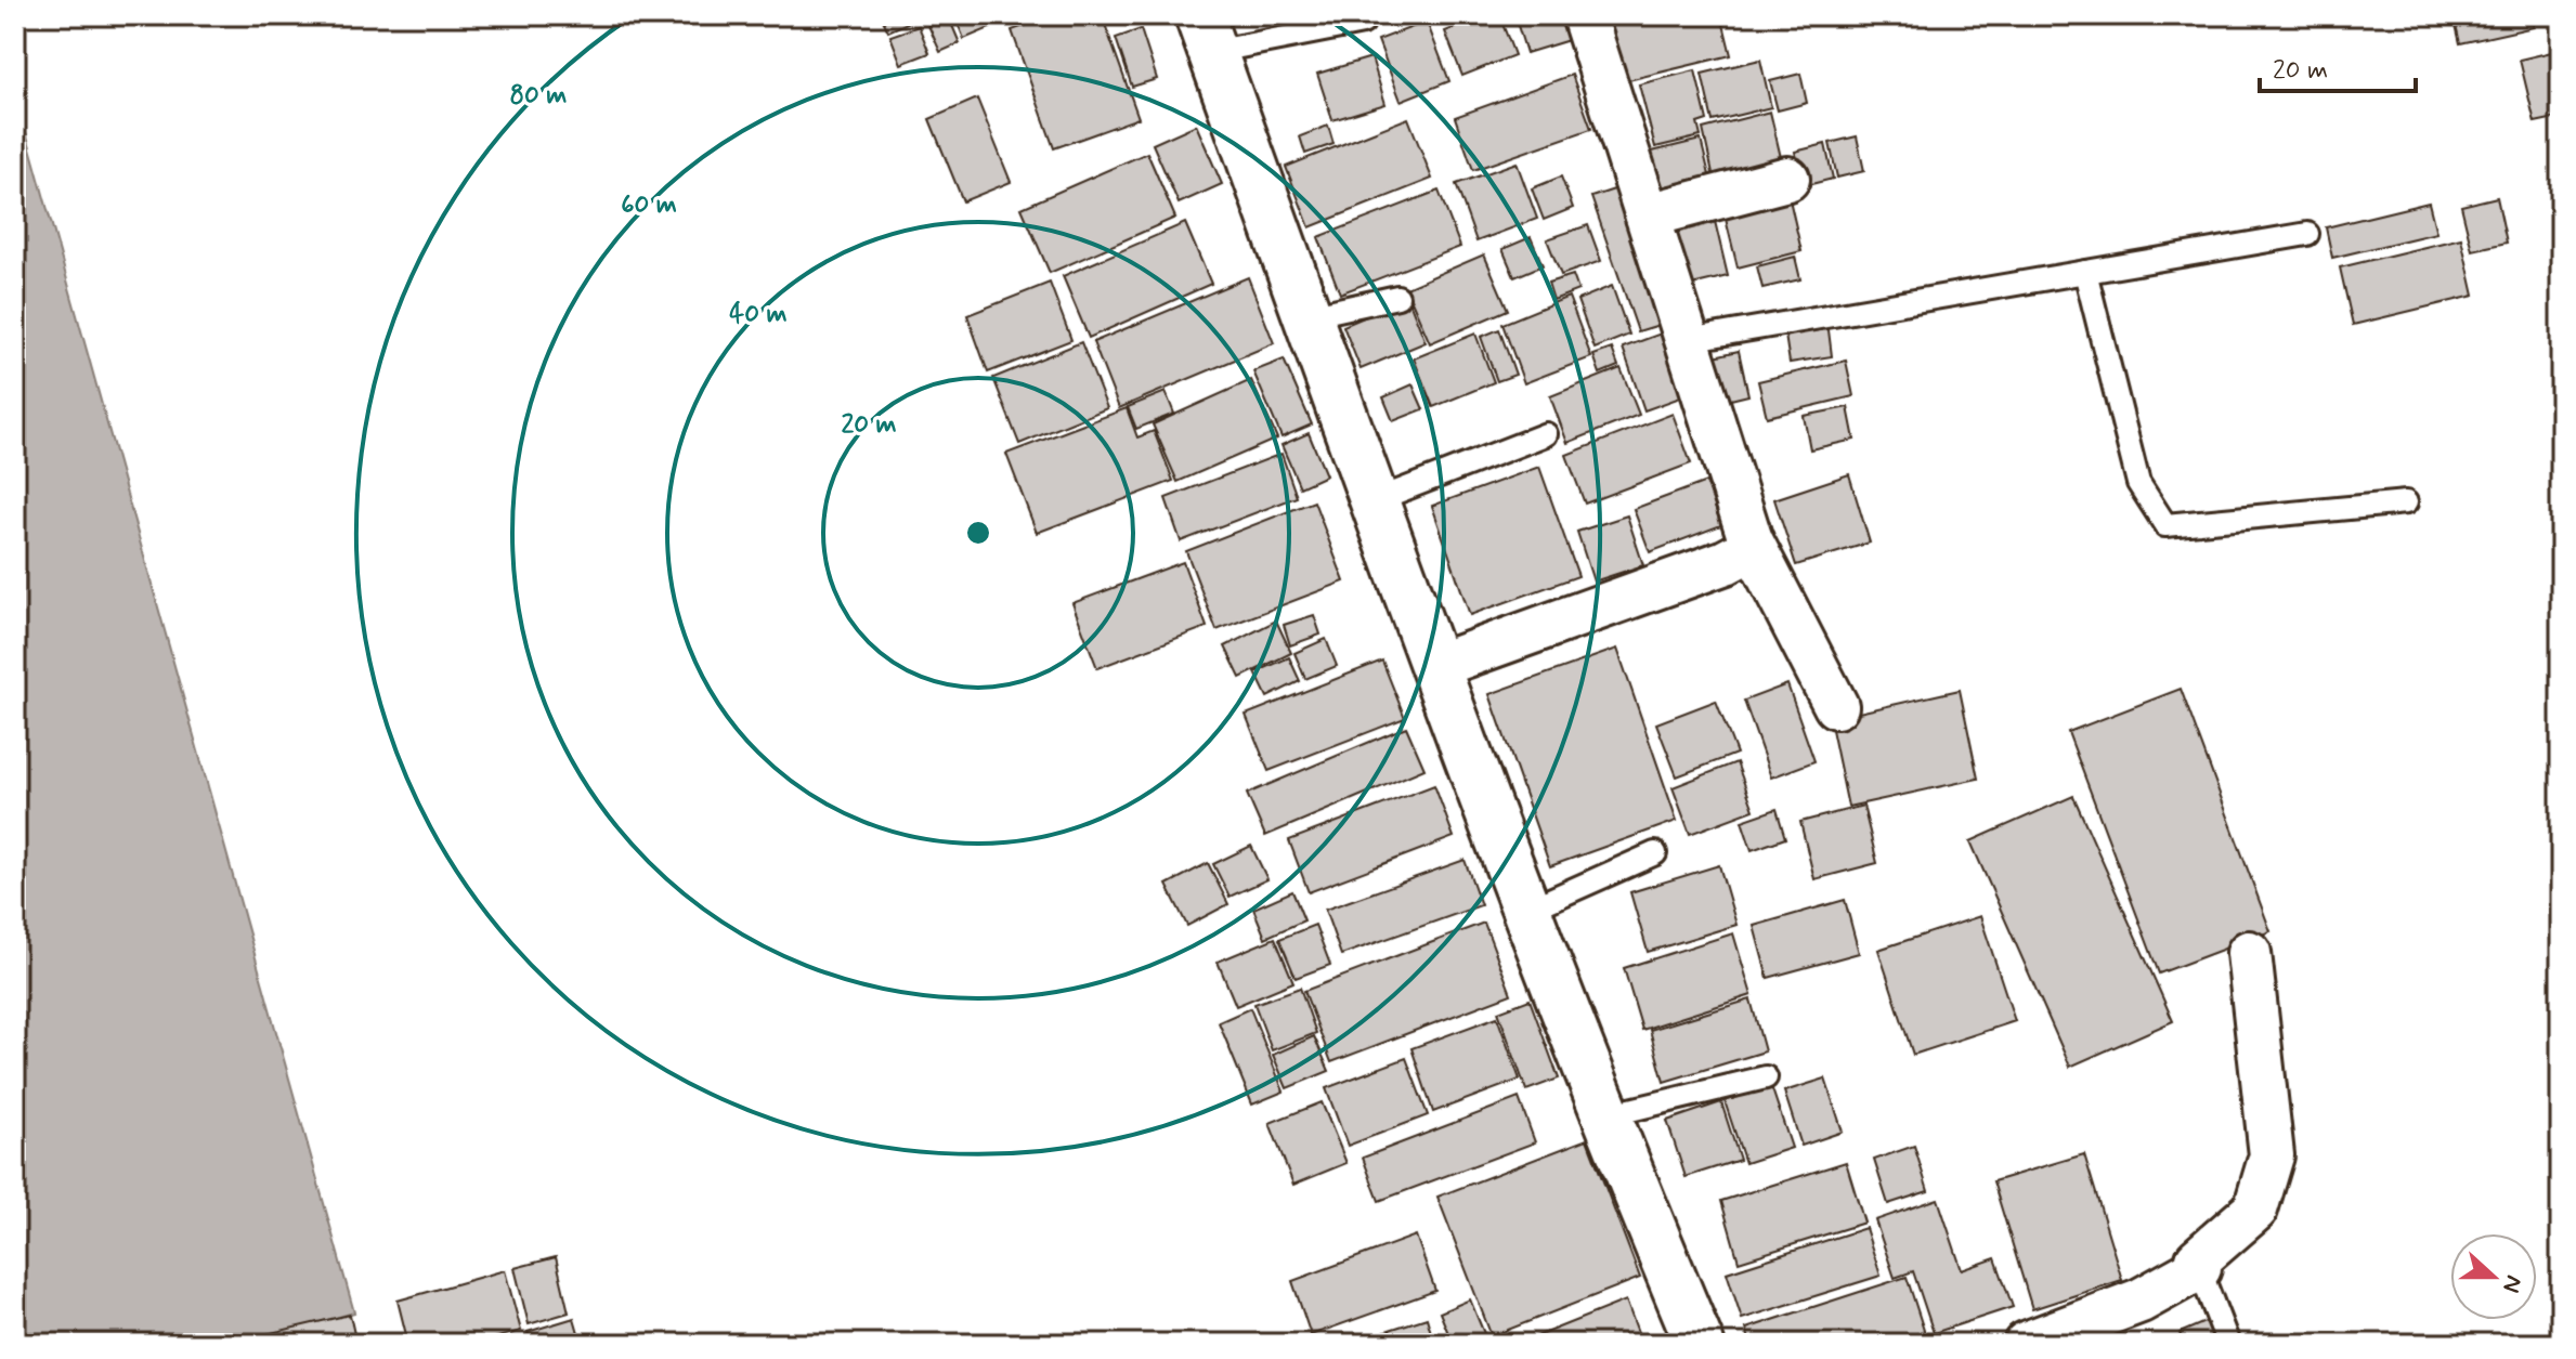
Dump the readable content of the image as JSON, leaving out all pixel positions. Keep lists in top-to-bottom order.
{
  "scale_bar": "20 m",
  "north": "right",
  "rings": [
    "80 m",
    "60 m",
    "40 m",
    "20 m"
  ]
}
